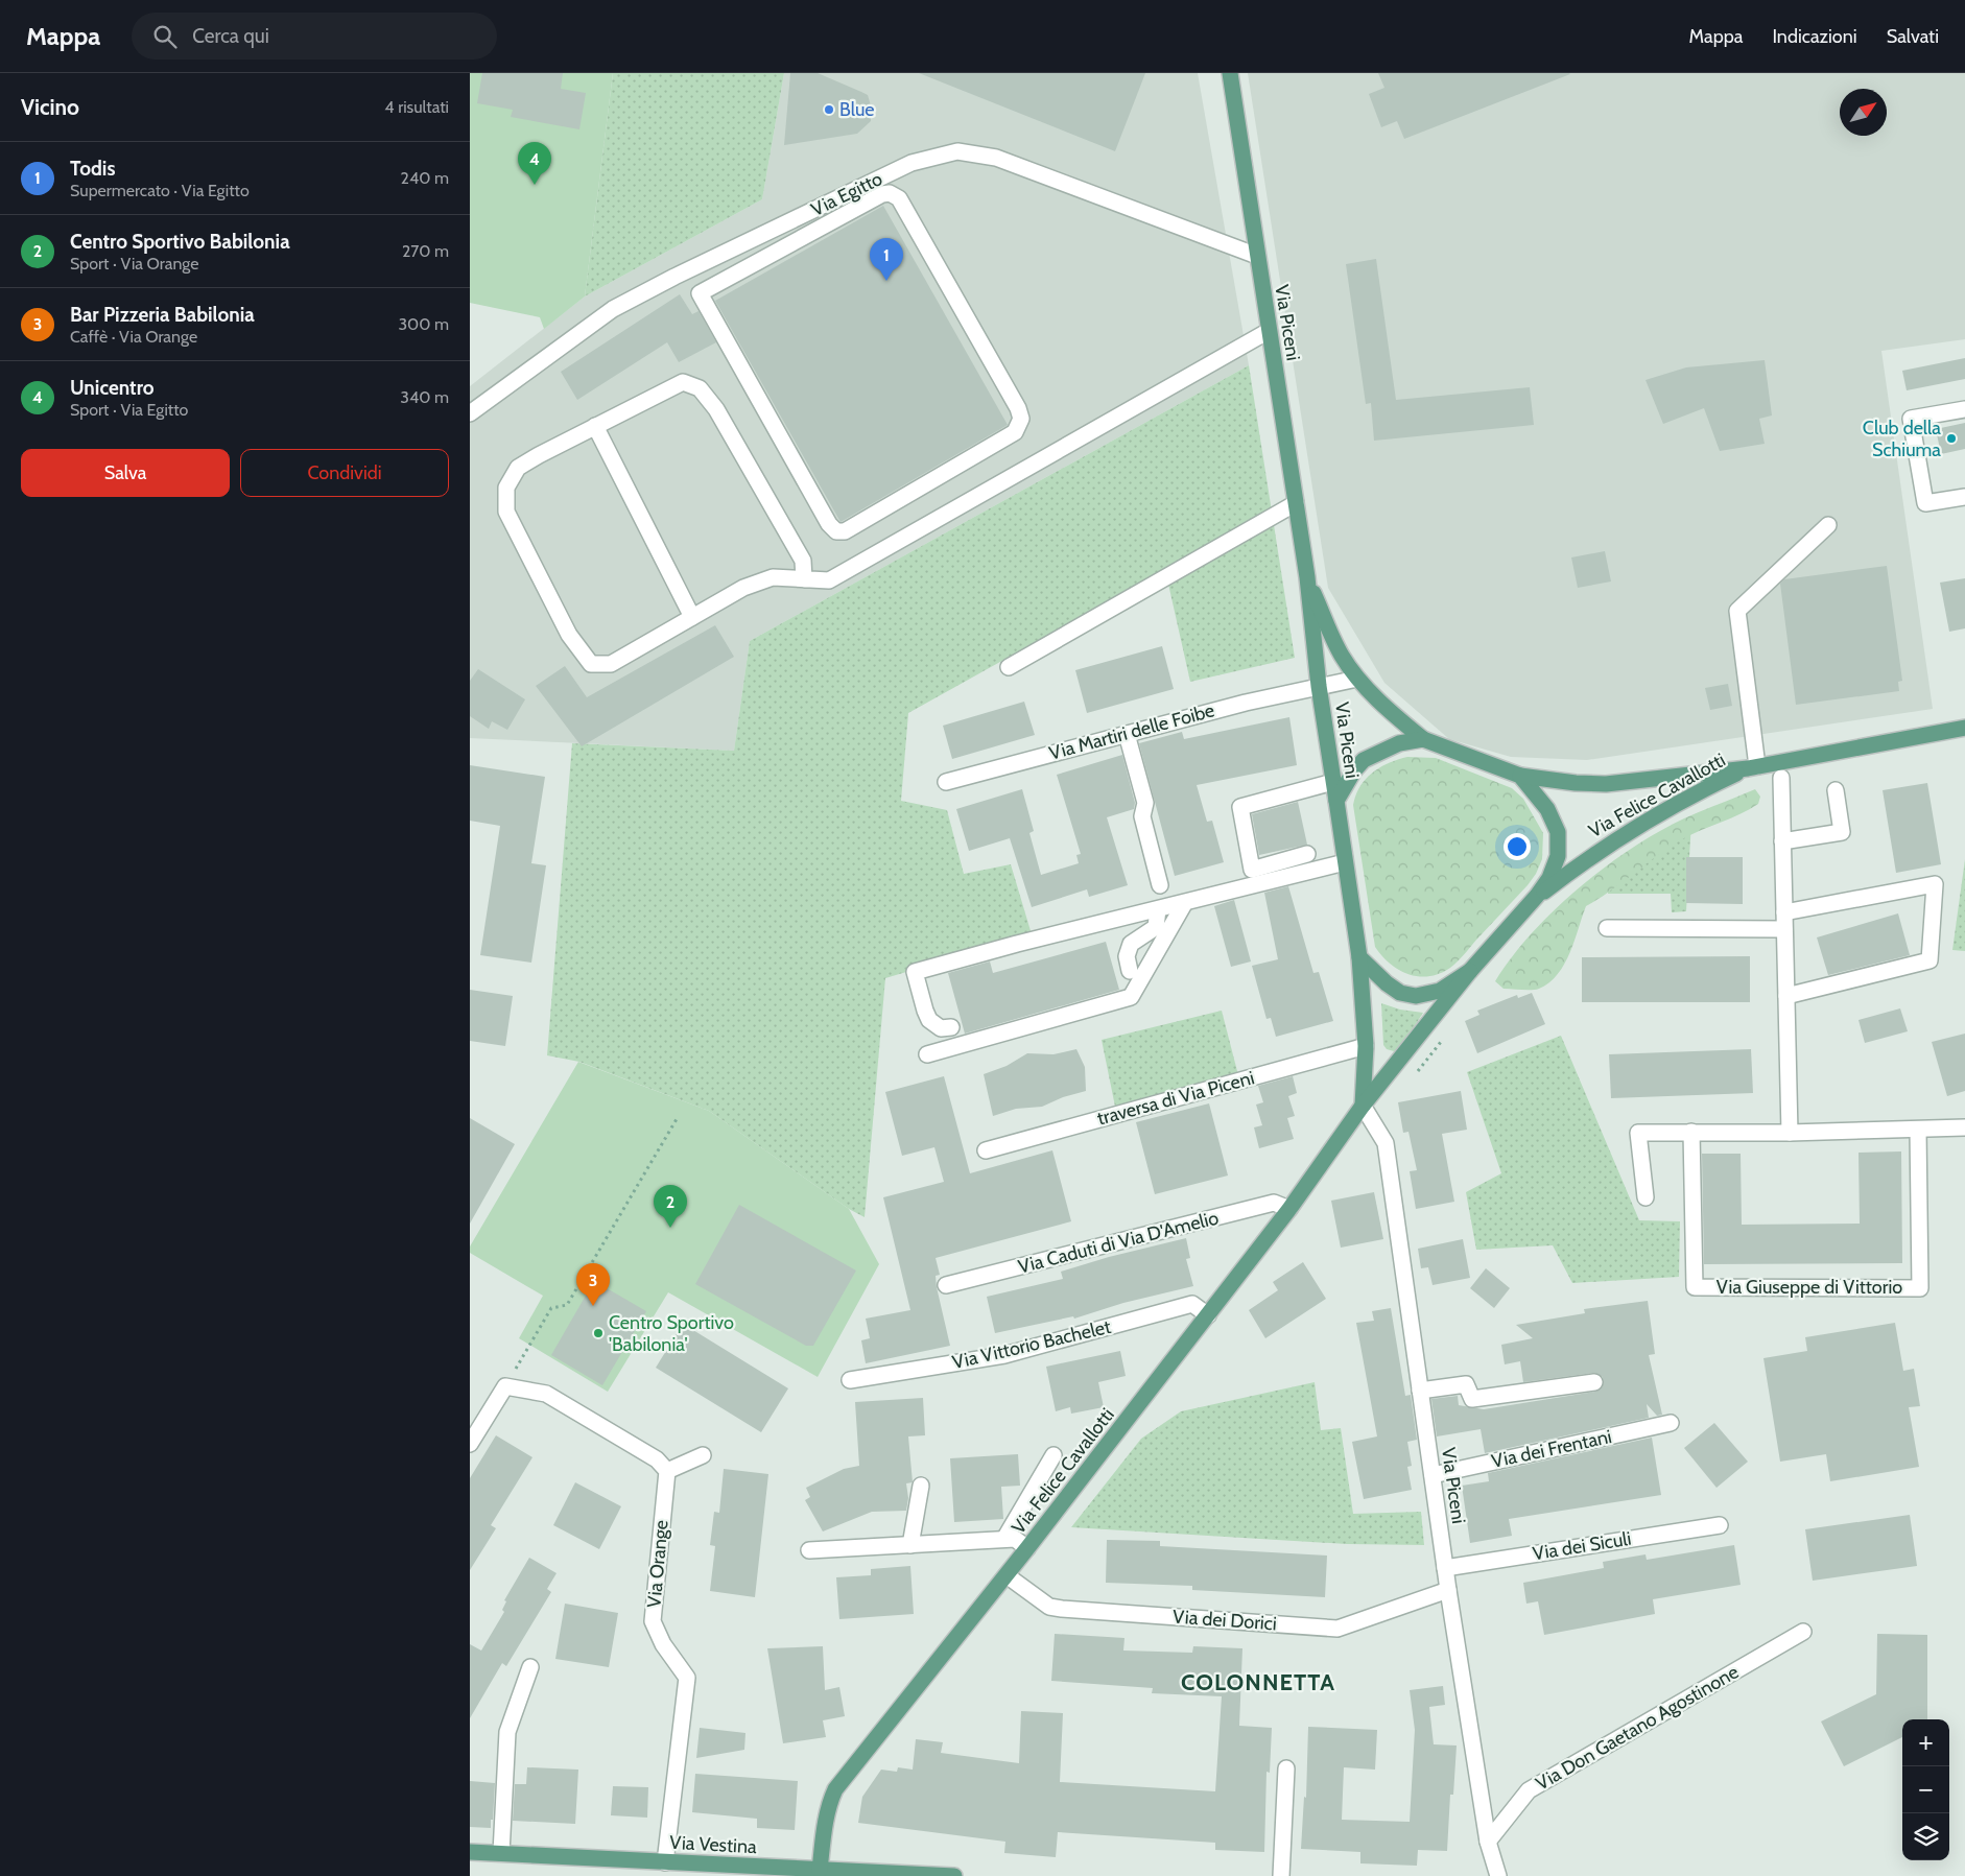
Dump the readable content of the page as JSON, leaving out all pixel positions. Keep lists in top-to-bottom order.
{
  "streets": {
    "main road": ["Via Piceni", "Via Felice Cavallotti", "Via Vestina"],
    "street": [
      "Via Egitto",
      "Via Martiri delle Foibe",
      "traversa di Via Piceni",
      "Via Caduti di Via D'Amelio",
      "Via Giuseppe di Vittorio",
      "Via Vittorio Bachelet",
      "Via dei Frentani",
      "Via dei Siculi",
      "Via Orange",
      "Via dei Dorici",
      "Via Don Gaetano Agostinone"
    ]
  },
  "crossings": [
    ["Via Egitto", "Via Piceni"],
    ["Via Piceni", "Via Martiri delle Foibe"],
    ["Via Piceni", "Via Felice Cavallotti"],
    ["Via Piceni", "Via dei Frentani"],
    ["Via Piceni", "Via dei Siculi"],
    ["Via Piceni", "Via dei Dorici"],
    ["Via Piceni", "Via Don Gaetano Agostinone"],
    ["Via Felice Cavallotti", "Via Caduti di Via D'Amelio"],
    ["Via Felice Cavallotti", "Via Vittorio Bachelet"],
    ["Via Felice Cavallotti", "Via dei Dorici"],
    ["Via Felice Cavallotti", "Via Vestina"],
    ["Via Orange", "Via Vestina"]
  ],
  "districts": ["COLONNETTA"],
  "places": ["Blue", "Club della Schiuma", "Centro Sportivo 'Babilonia'"],
  "north": "top right",
  "page": {
    "header": "Mappa",
    "search": "Cerca qui",
    "nav": ["Mappa", "Indicazioni", "Salvati"],
    "heading": ["Vicino", "4 risultati"],
    "list": [
      {
        "mark": "1",
        "name": "Todis",
        "note": "Supermercato · Via Egitto",
        "value": "240 m"
      },
      {
        "mark": "2",
        "name": "Centro Sportivo Babilonia",
        "note": "Sport · Via Orange",
        "value": "270 m"
      },
      {
        "mark": "3",
        "name": "Bar Pizzeria Babilonia",
        "note": "Caffè · Via Orange",
        "value": "300 m"
      },
      {
        "mark": "4",
        "name": "Unicentro",
        "note": "Sport · Via Egitto",
        "value": "340 m"
      }
    ],
    "pins": [
      "4",
      "1",
      "2",
      "3"
    ],
    "buttons": ["Salva", "Condividi"],
    "map_buttons": ["+", "−"]
  }
}
